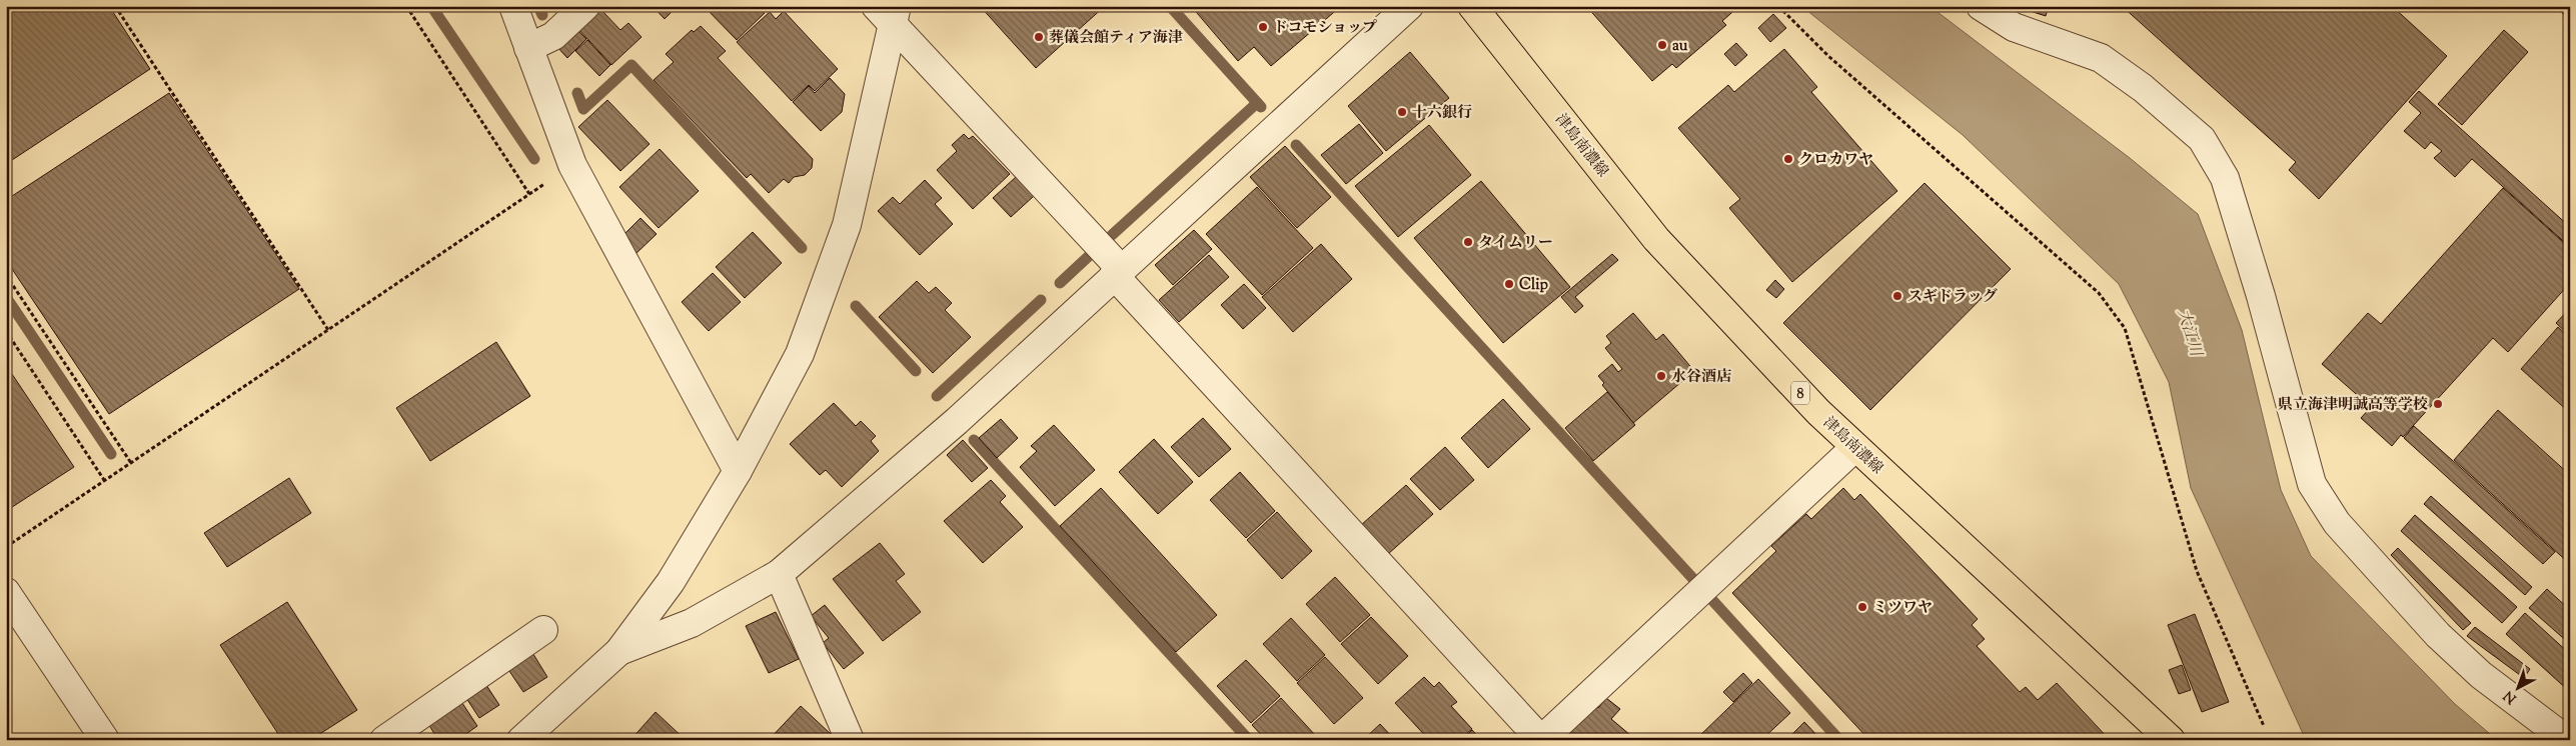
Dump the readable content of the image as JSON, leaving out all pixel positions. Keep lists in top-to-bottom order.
{
  "streets": {
    "main road": ["津島南濃線", "8"]
  },
  "water": ["大江川"],
  "places": [
    "ドコモショップ",
    "葬儀会館ティア海津",
    "au",
    "十六銀行",
    "クロカワヤ",
    "タイムリー",
    "Clip",
    "スギドラッグ",
    "水谷酒店",
    "県立海津明誠高等学校",
    "ミツワヤ"
  ],
  "north": "bottom left"
}
